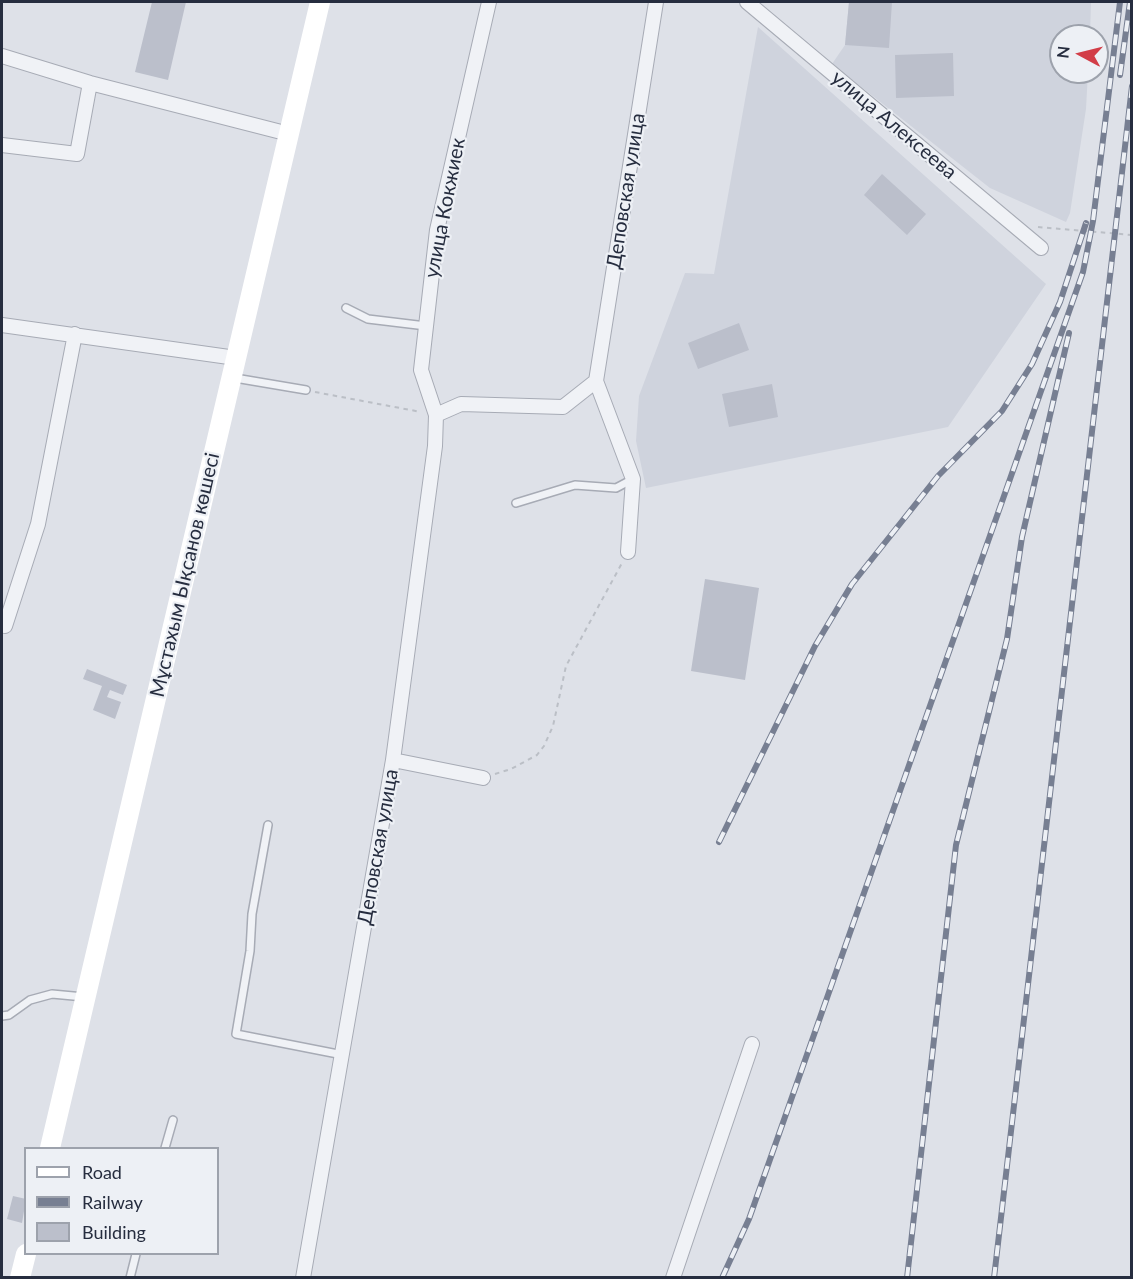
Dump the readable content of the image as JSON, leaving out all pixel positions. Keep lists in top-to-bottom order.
{
  "streets": {
    "main road": ["Мұстахым Ықсанов көшесі"],
    "street": ["улица Алексеева", "Деповская улица", "улица Кокжиек"]
  },
  "crossings": [
    ["Деповская улица", "улица Кокжиек"]
  ],
  "legend": ["Road", "Railway", "Building"],
  "north": "left"
}
